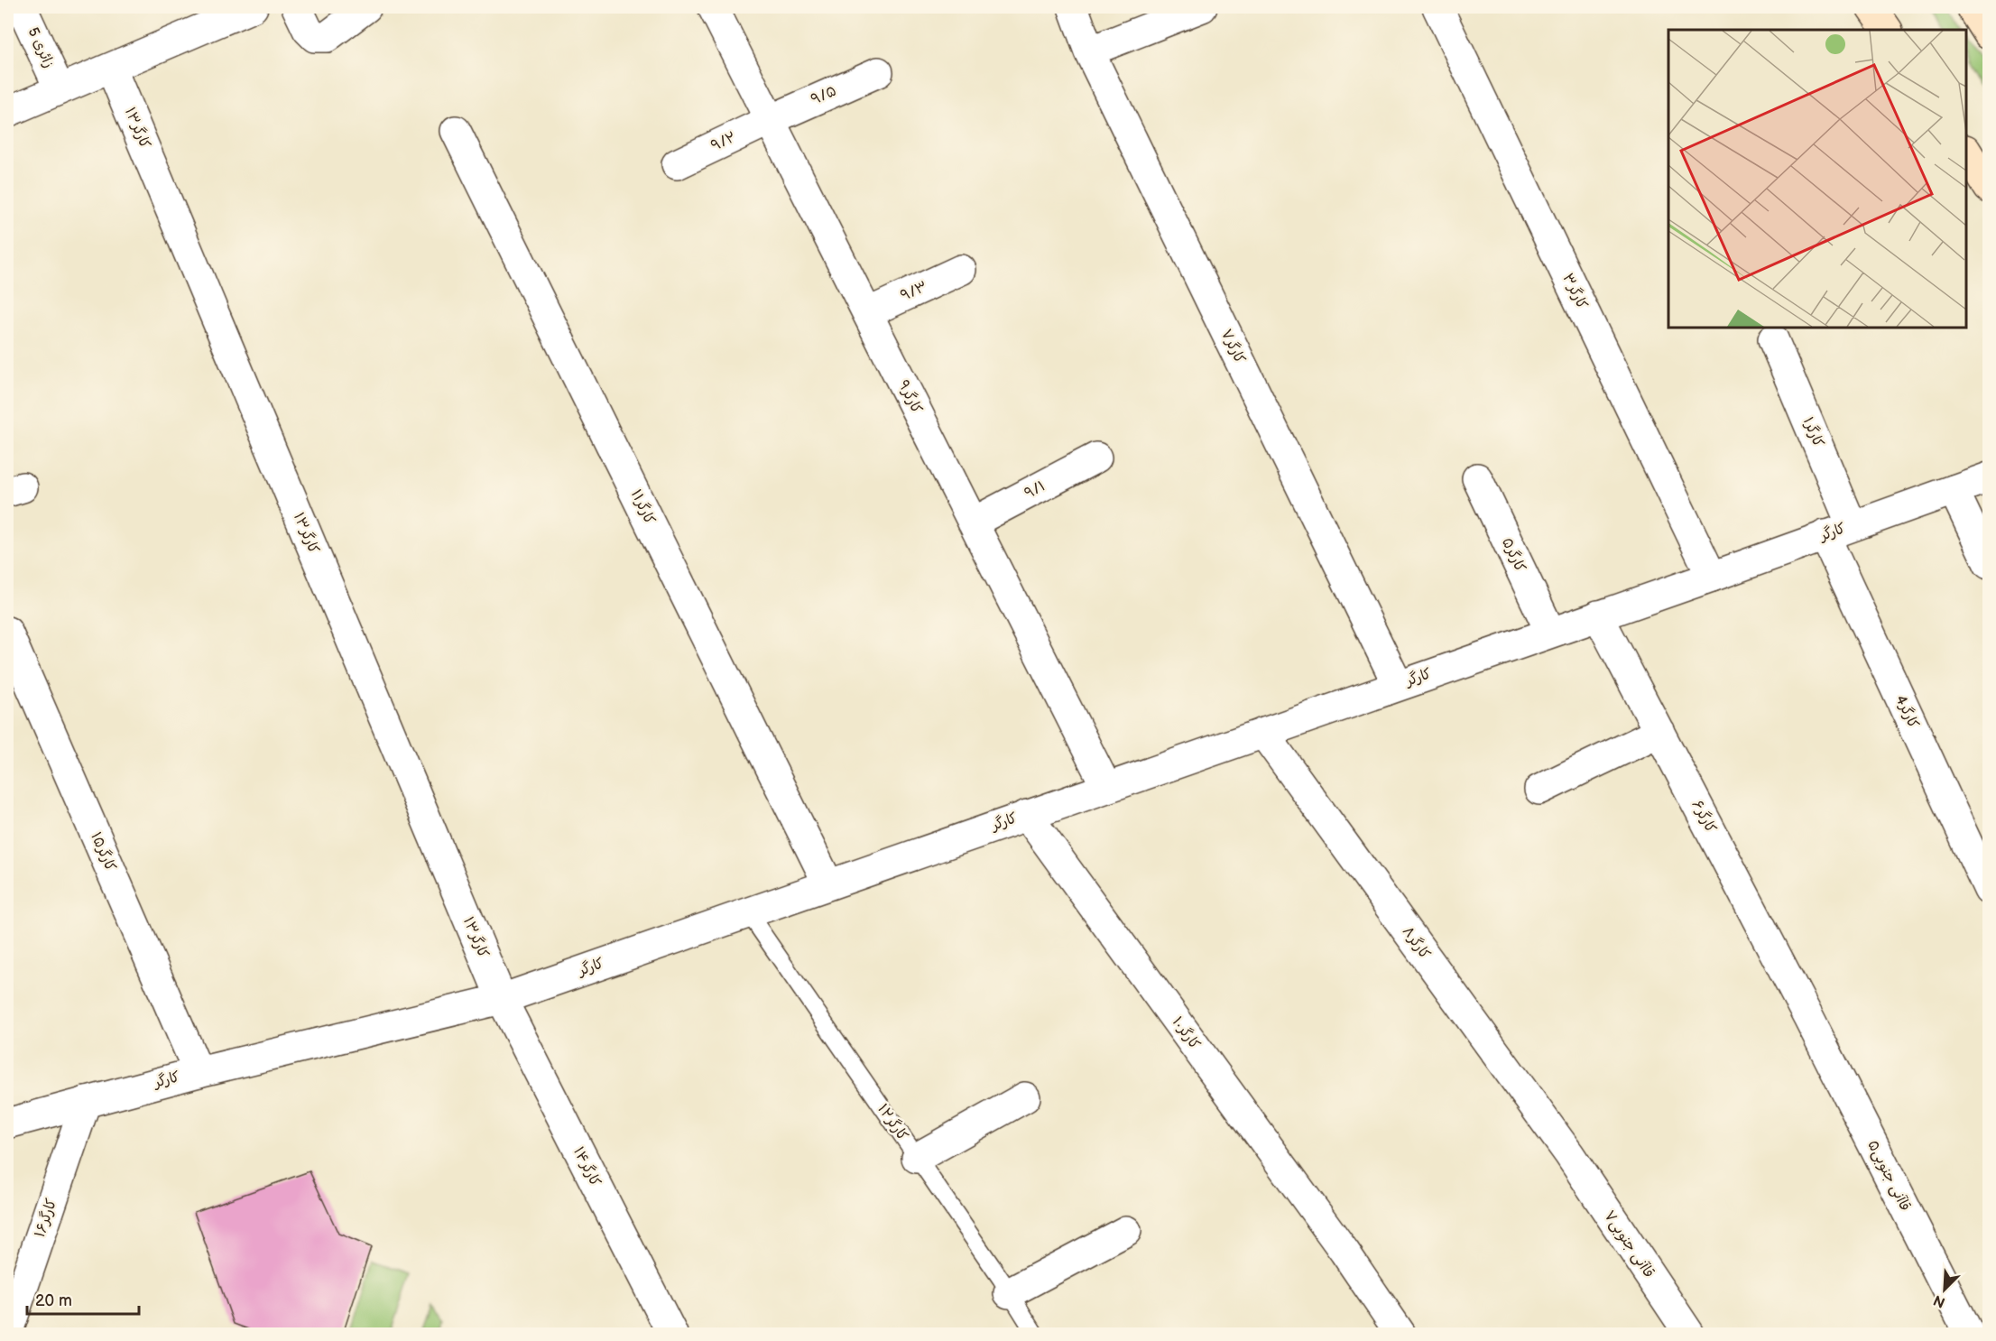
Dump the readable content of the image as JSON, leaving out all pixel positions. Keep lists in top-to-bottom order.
{
  "streets": {
    "street": [
      "5 زائری",
      "۹/۵",
      "کارگر۱۳",
      "۹/۲",
      "۹/۳",
      "کارگر۳",
      "کارگر۷",
      "کارگر۹",
      "کارگر۱",
      "۹/۱",
      "کارگر۱۱",
      "کارگر",
      "کارگر۵",
      "4کارگر",
      "کارگر۶",
      "کارگر۱۵",
      "کارگر۸",
      "کارگر۱۰",
      "کارگر۱۴",
      "قاآنی جنوبی۵",
      "کارگر۱۶",
      "قاآنی جنوبی۷"
    ],
    "lane": ["کارگر۱۲"]
  },
  "crossings": [
    ["۹/۵", "۹/۲"],
    ["۹/۵", "کارگر۹"],
    ["کارگر۱۳", "کارگر"],
    ["کارگر۱۳", "کارگر۱۴"],
    ["۹/۲", "کارگر۹"],
    ["۹/۳", "کارگر۹"],
    ["کارگر۳", "کارگر"],
    ["کارگر۷", "کارگر"],
    ["کارگر۹", "۹/۱"],
    ["کارگر۹", "کارگر"],
    ["کارگر۱", "کارگر"],
    ["کارگر۱۱", "کارگر"],
    ["کارگر", "کارگر۵"],
    ["کارگر", "4کارگر"],
    ["کارگر", "کارگر۶"],
    ["کارگر", "کارگر۱۵"],
    ["کارگر", "کارگر۸"],
    ["کارگر", "کارگر۱۰"],
    ["کارگر", "کارگر۱۲"],
    ["کارگر", "کارگر۱۴"],
    ["کارگر", "کارگر۱۶"],
    ["کارگر۶", "قاآنی جنوبی۵"],
    ["کارگر۸", "قاآنی جنوبی۷"]
  ],
  "scale_bar": "20 m",
  "north": "bottom left"
}
